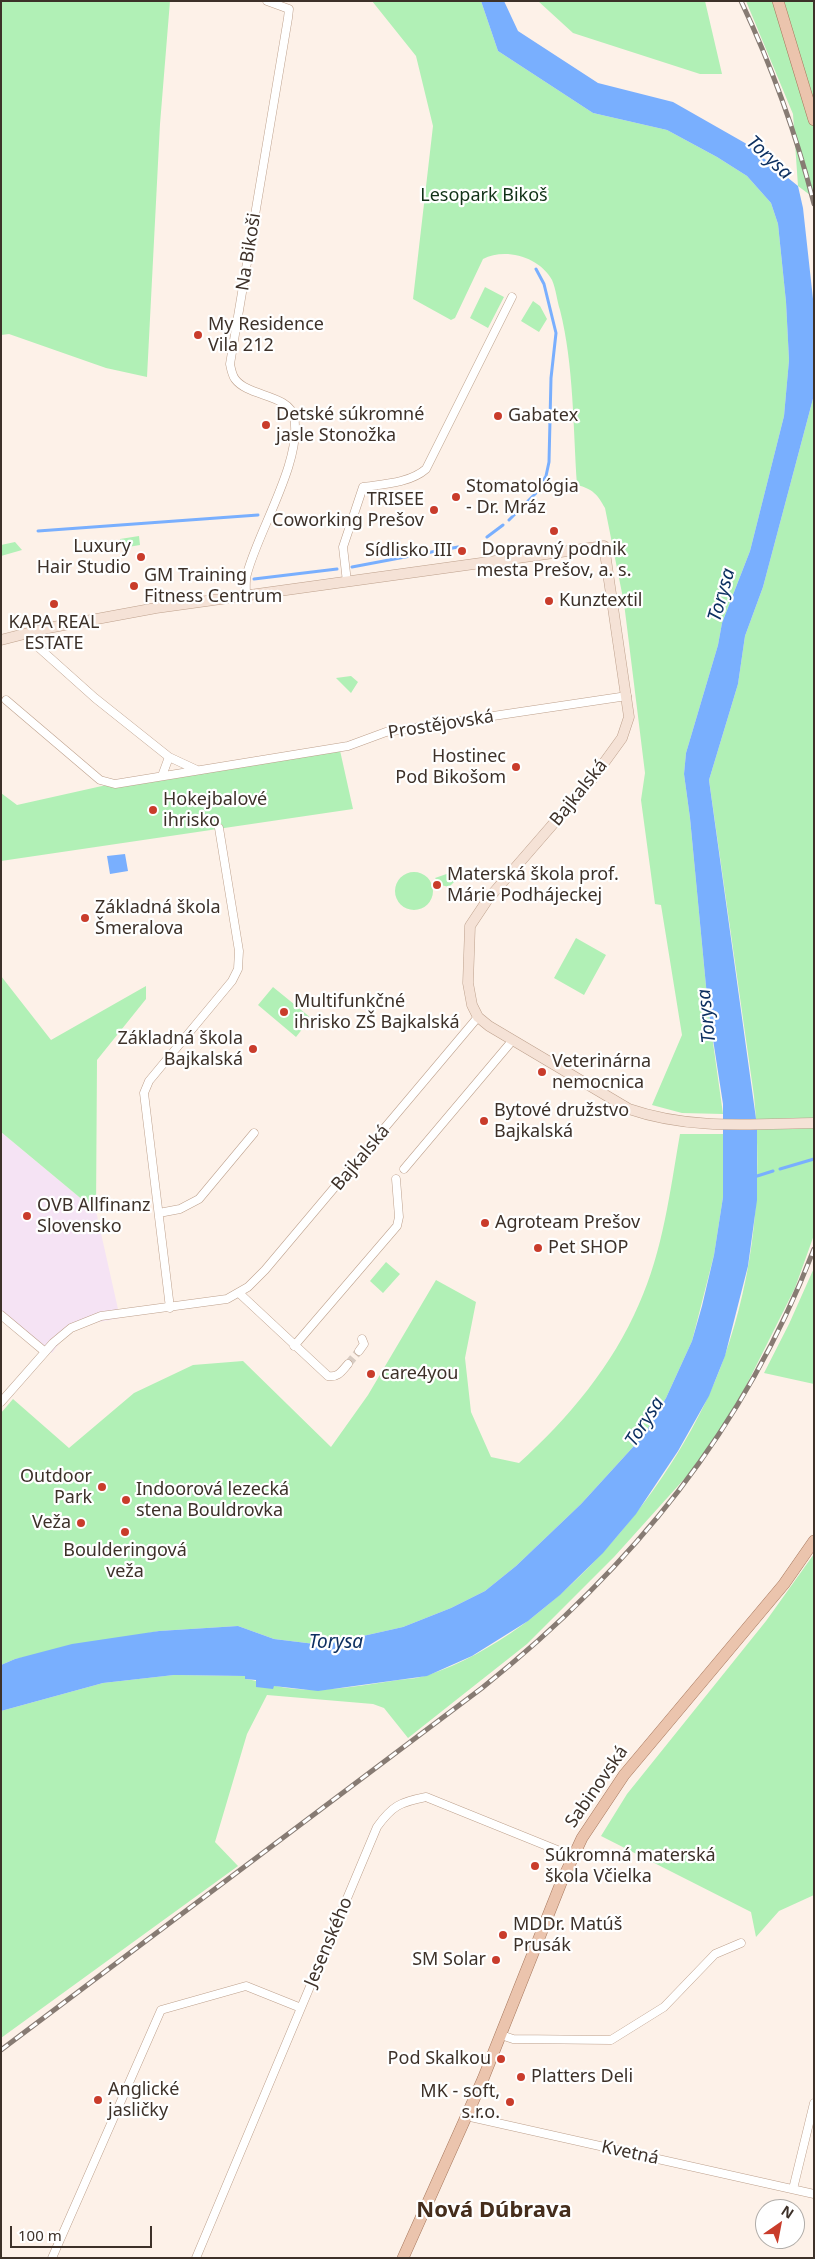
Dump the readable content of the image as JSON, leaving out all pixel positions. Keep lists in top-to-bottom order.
{
  "streets": {
    "main road": ["Sabinovská"],
    "street": [
      "Na Bikoši",
      "Prostějovská",
      "Bajkalská",
      "Jesenského",
      "Kvetná"
    ]
  },
  "crossings": [
    ["Prostějovská", "Bajkalská"],
    ["Sabinovská", "Jesenského"],
    ["Sabinovská", "Kvetná"]
  ],
  "districts": ["Nová Dúbrava"],
  "water": ["Torysa"],
  "parks": ["Lesopark Bikoš"],
  "places": [
    "My Residence Vila 212",
    "Gabatex",
    "Detské súkromné jasle Stonožka",
    "Stomatológia - Dr. Mráz",
    "TRISEE Coworking Prešov",
    "Dopravný podnik mesta Prešov, a. s.",
    "Sídlisko III",
    "Luxury Hair Studio",
    "GM Training Fitness Centrum",
    "Kunztextil",
    "KAPA REAL ESTATE",
    "Hostinec Pod Bikošom",
    "Hokejbalové ihrisko",
    "Materská škola prof. Márie Podhájeckej",
    "Základná škola Šmeralova",
    "Multifunkčné ihrisko ZŠ Bajkalská",
    "Základná škola Bajkalská",
    "Veterinárna nemocnica",
    "Bytové družstvo Bajkalská",
    "OVB Allfinanz Slovensko",
    "Agroteam Prešov",
    "Pet SHOP",
    "care4you",
    "Outdoor Park",
    "Indoorová lezecká stena Bouldrovka",
    "Veža",
    "Boulderingová veža",
    "Súkromná materská škola Včielka",
    "MDDr. Matúš Prusák",
    "SM Solar",
    "Pod Skalkou",
    "Platters Deli",
    "Anglické jasličky",
    "MK - soft, s.r.o."
  ],
  "scale_bar": "100 m",
  "north": "top right"
}
